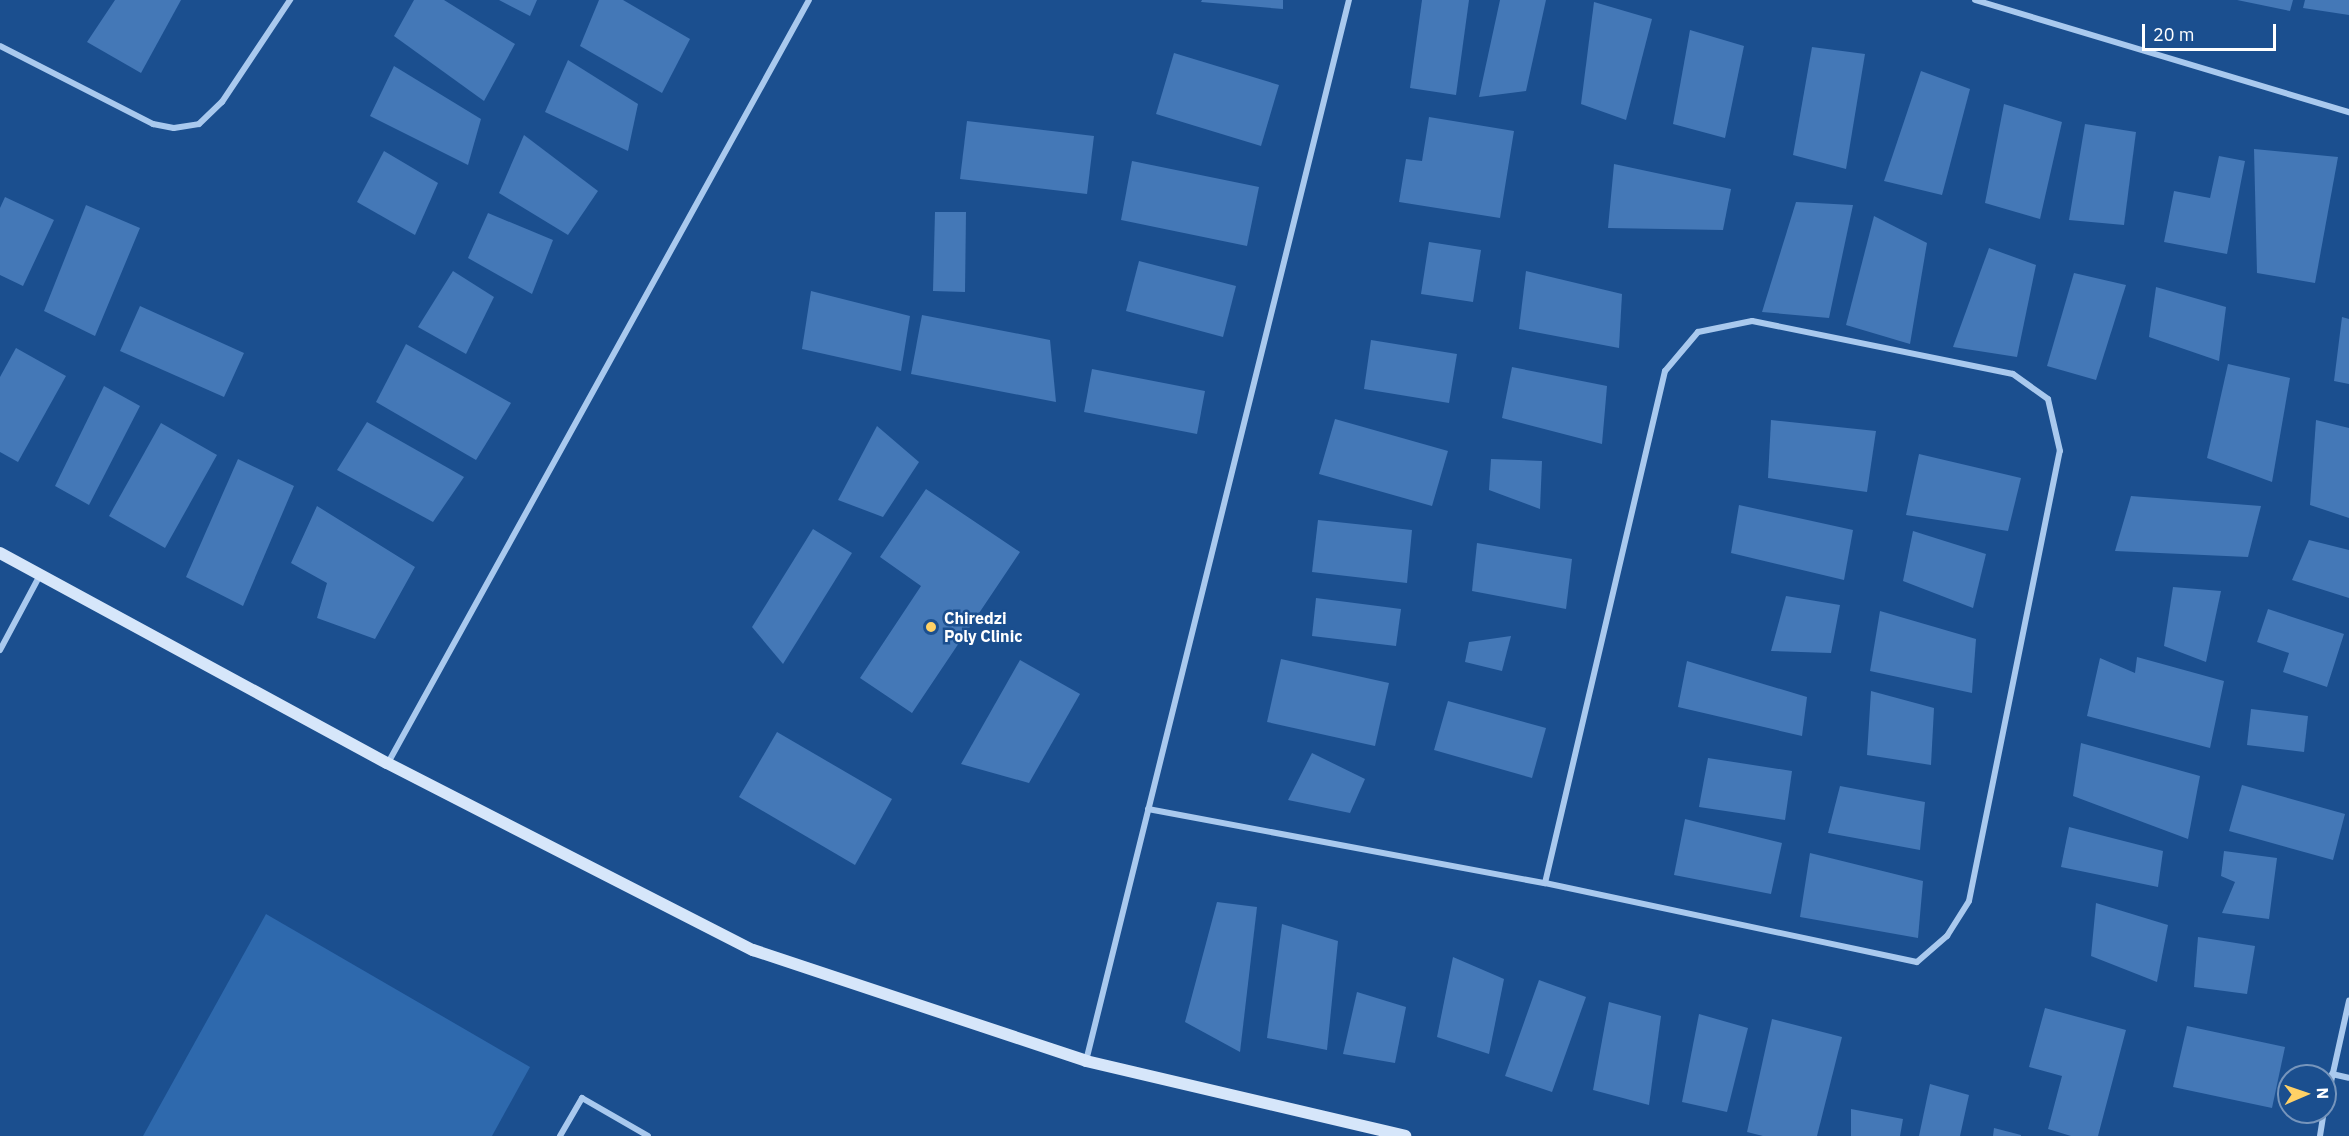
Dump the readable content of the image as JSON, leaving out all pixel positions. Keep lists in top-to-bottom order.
{
  "places": ["Chiredzi Poly Clinic"],
  "scale_bar": "20 m",
  "north": "right"
}
